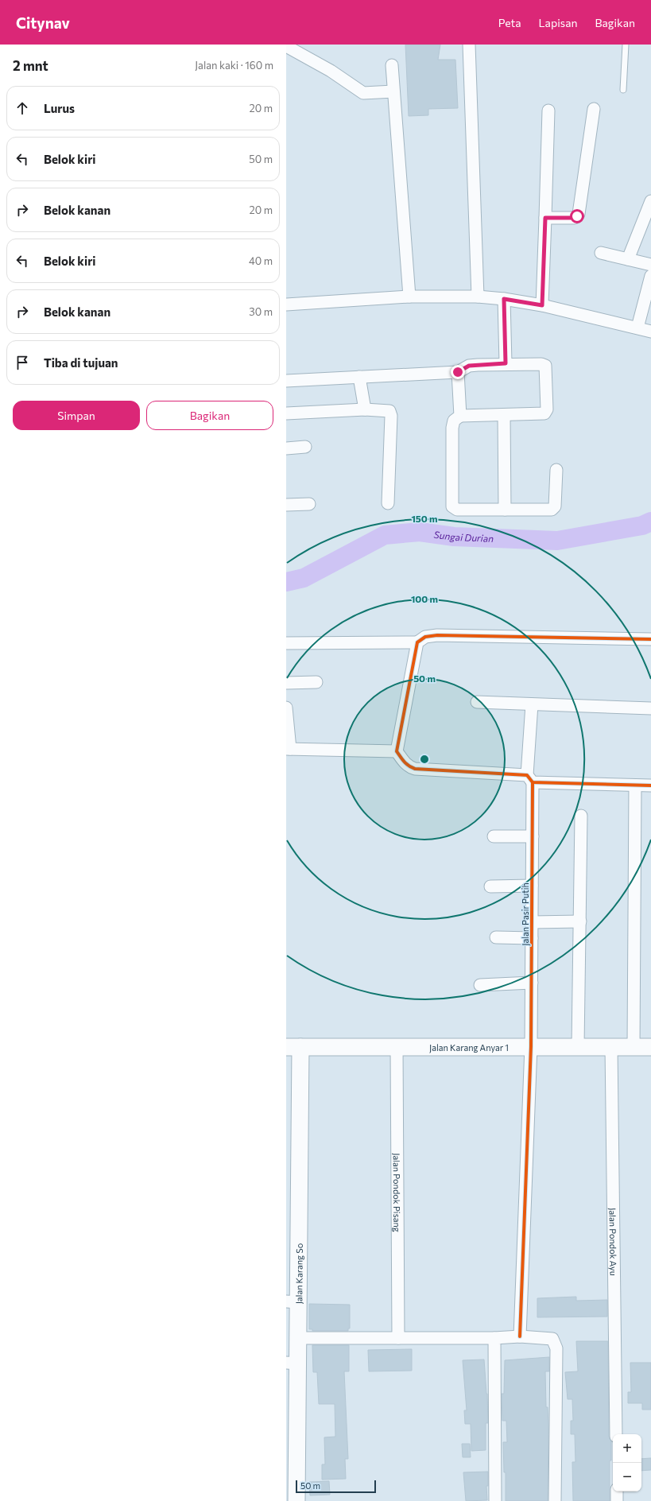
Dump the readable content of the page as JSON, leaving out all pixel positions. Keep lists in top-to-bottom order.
{
  "streets": {
    "street": [
      "Jalan Pasir Putih",
      "Jalan Karang Anyar 1",
      "Jalan Pondok Pisang",
      "Jalan Pondok Ayu",
      "Jalan Karang So"
    ]
  },
  "crossings": [
    ["Jalan Pasir Putih", "Jalan Karang Anyar 1"],
    ["Jalan Karang Anyar 1", "Jalan Pondok Pisang"],
    ["Jalan Karang Anyar 1", "Jalan Pondok Ayu"],
    ["Jalan Karang Anyar 1", "Jalan Karang So"]
  ],
  "water": ["Sungai Durian"],
  "scale_bar": "50 m",
  "page": {
    "header": "Citynav",
    "nav": ["Peta", "Lapisan", "Bagikan"],
    "heading": ["2 mnt", "Jalan kaki · 160 m"],
    "list": [
      ["Lurus", "20 m"],
      ["Belok kiri", "50 m"],
      ["Belok kanan", "20 m"],
      ["Belok kiri", "40 m"],
      ["Belok kanan", "30 m"],
      "Tiba di tujuan"
    ],
    "buttons": ["Simpan", "Bagikan"],
    "map_buttons": ["+", "−"],
    "scale": "50 m"
  },
  "rings": ["150 m", "100 m", "50 m"]
}
